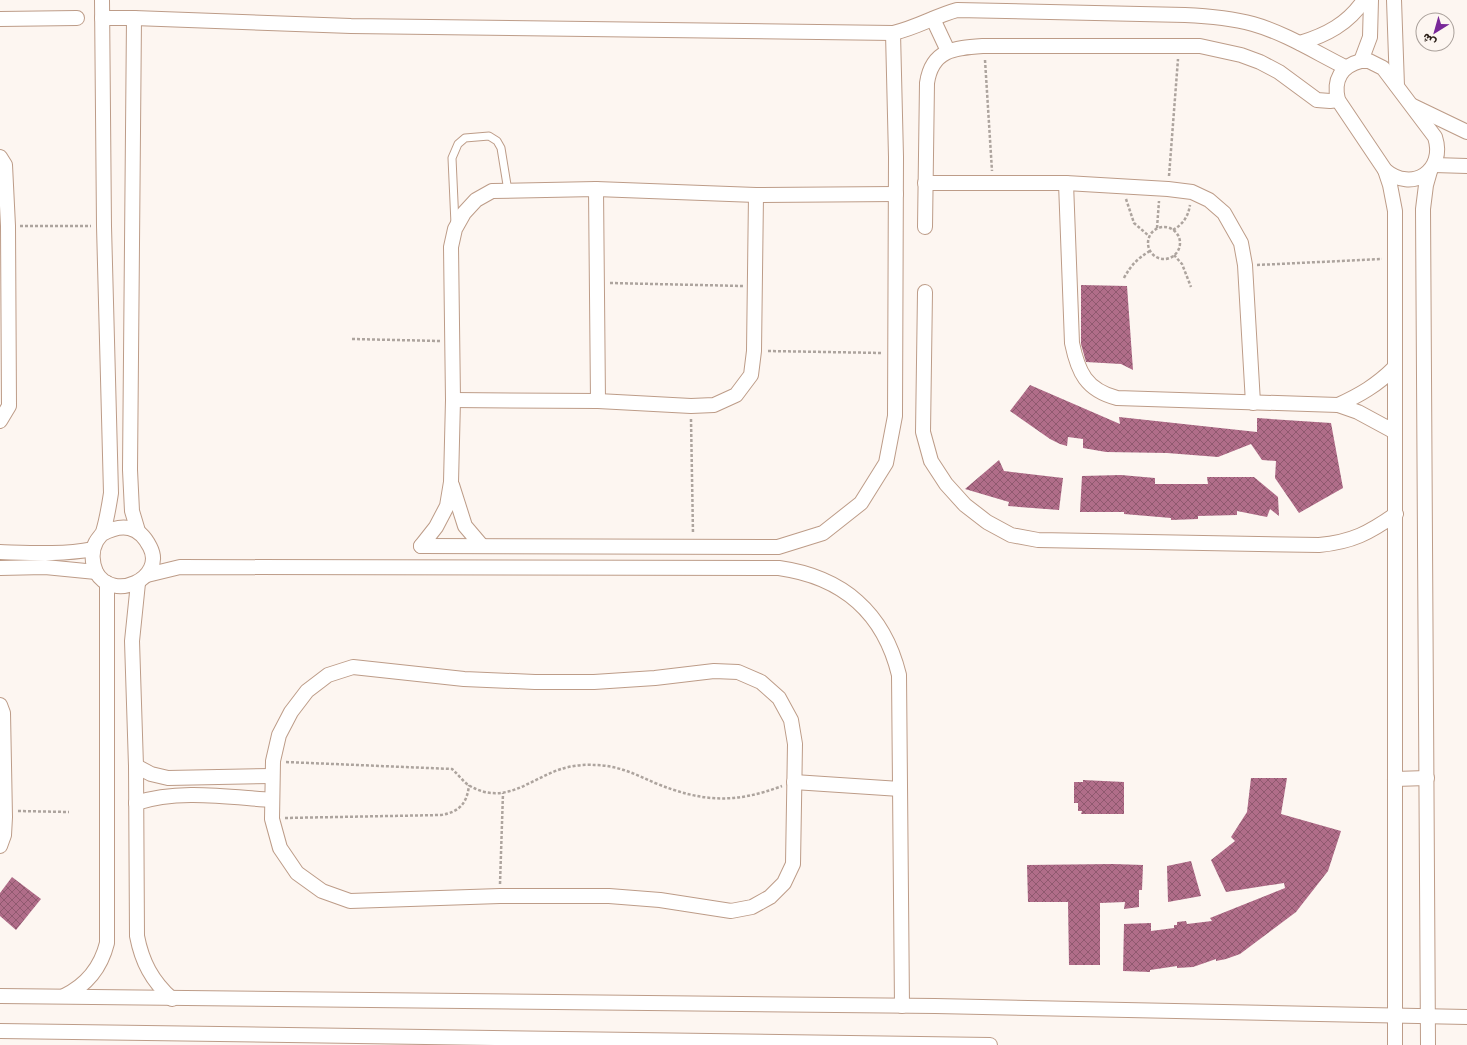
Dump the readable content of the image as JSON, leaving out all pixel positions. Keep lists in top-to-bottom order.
{
  "north": "bottom left"
}
